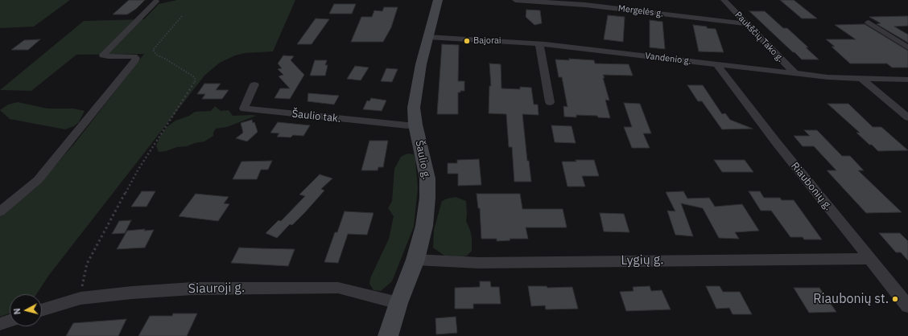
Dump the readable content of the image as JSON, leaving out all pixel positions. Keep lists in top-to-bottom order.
{
  "streets": {
    "street": [
      "Mergelės g.",
      "Paukščių Tako g.",
      "Vandenio g.",
      "Šaulio tak.",
      "Šaulio g.",
      "Riaubonių g.",
      "Lygių g.",
      "Siauroji g."
    ]
  },
  "crossings": [
    ["Mergelės g.", "Paukščių Tako g."],
    ["Paukščių Tako g.", "Vandenio g."],
    ["Vandenio g.", "Šaulio g."],
    ["Vandenio g.", "Riaubonių g."],
    ["Šaulio tak.", "Šaulio g."],
    ["Šaulio g.", "Lygių g."],
    ["Šaulio g.", "Siauroji g."],
    ["Riaubonių g.", "Lygių g."]
  ],
  "places": ["Bajorai", "Riaubonių st."],
  "north": "left"
}
